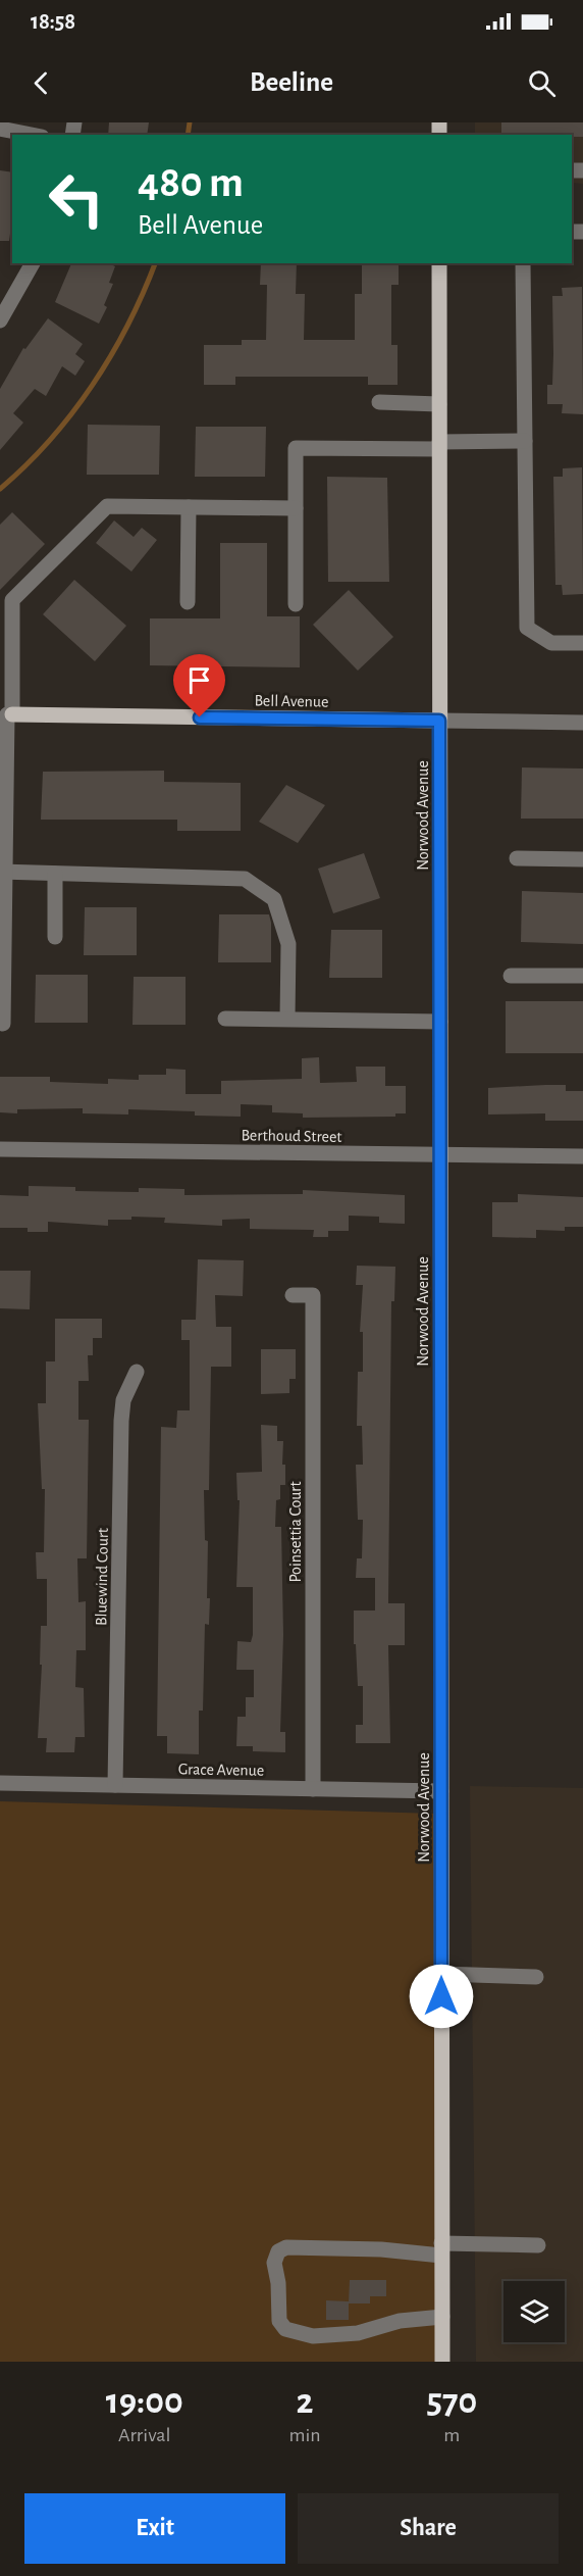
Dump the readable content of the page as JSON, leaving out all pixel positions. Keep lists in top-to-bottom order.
{
  "streets": {
    "main road": ["Bell Avenue", "Norwood Avenue"],
    "street": [
      "Berthoud Street",
      "Poinsettia Court",
      "Bluewind Court",
      "Grace Avenue"
    ]
  },
  "crossings": [
    ["Bell Avenue", "Norwood Avenue"],
    ["Norwood Avenue", "Berthoud Street"],
    ["Norwood Avenue", "Grace Avenue"],
    ["Poinsettia Court", "Grace Avenue"],
    ["Bluewind Court", "Grace Avenue"]
  ],
  "page": {
    "status": "18:58",
    "header": "Beeline",
    "turn": ["480 m", "Bell Avenue"],
    "eta": [
      "19:00",
      "Arrival",
      "2",
      "min",
      "570",
      "m"
    ],
    "buttons": ["Exit", "Share"]
  }
}
